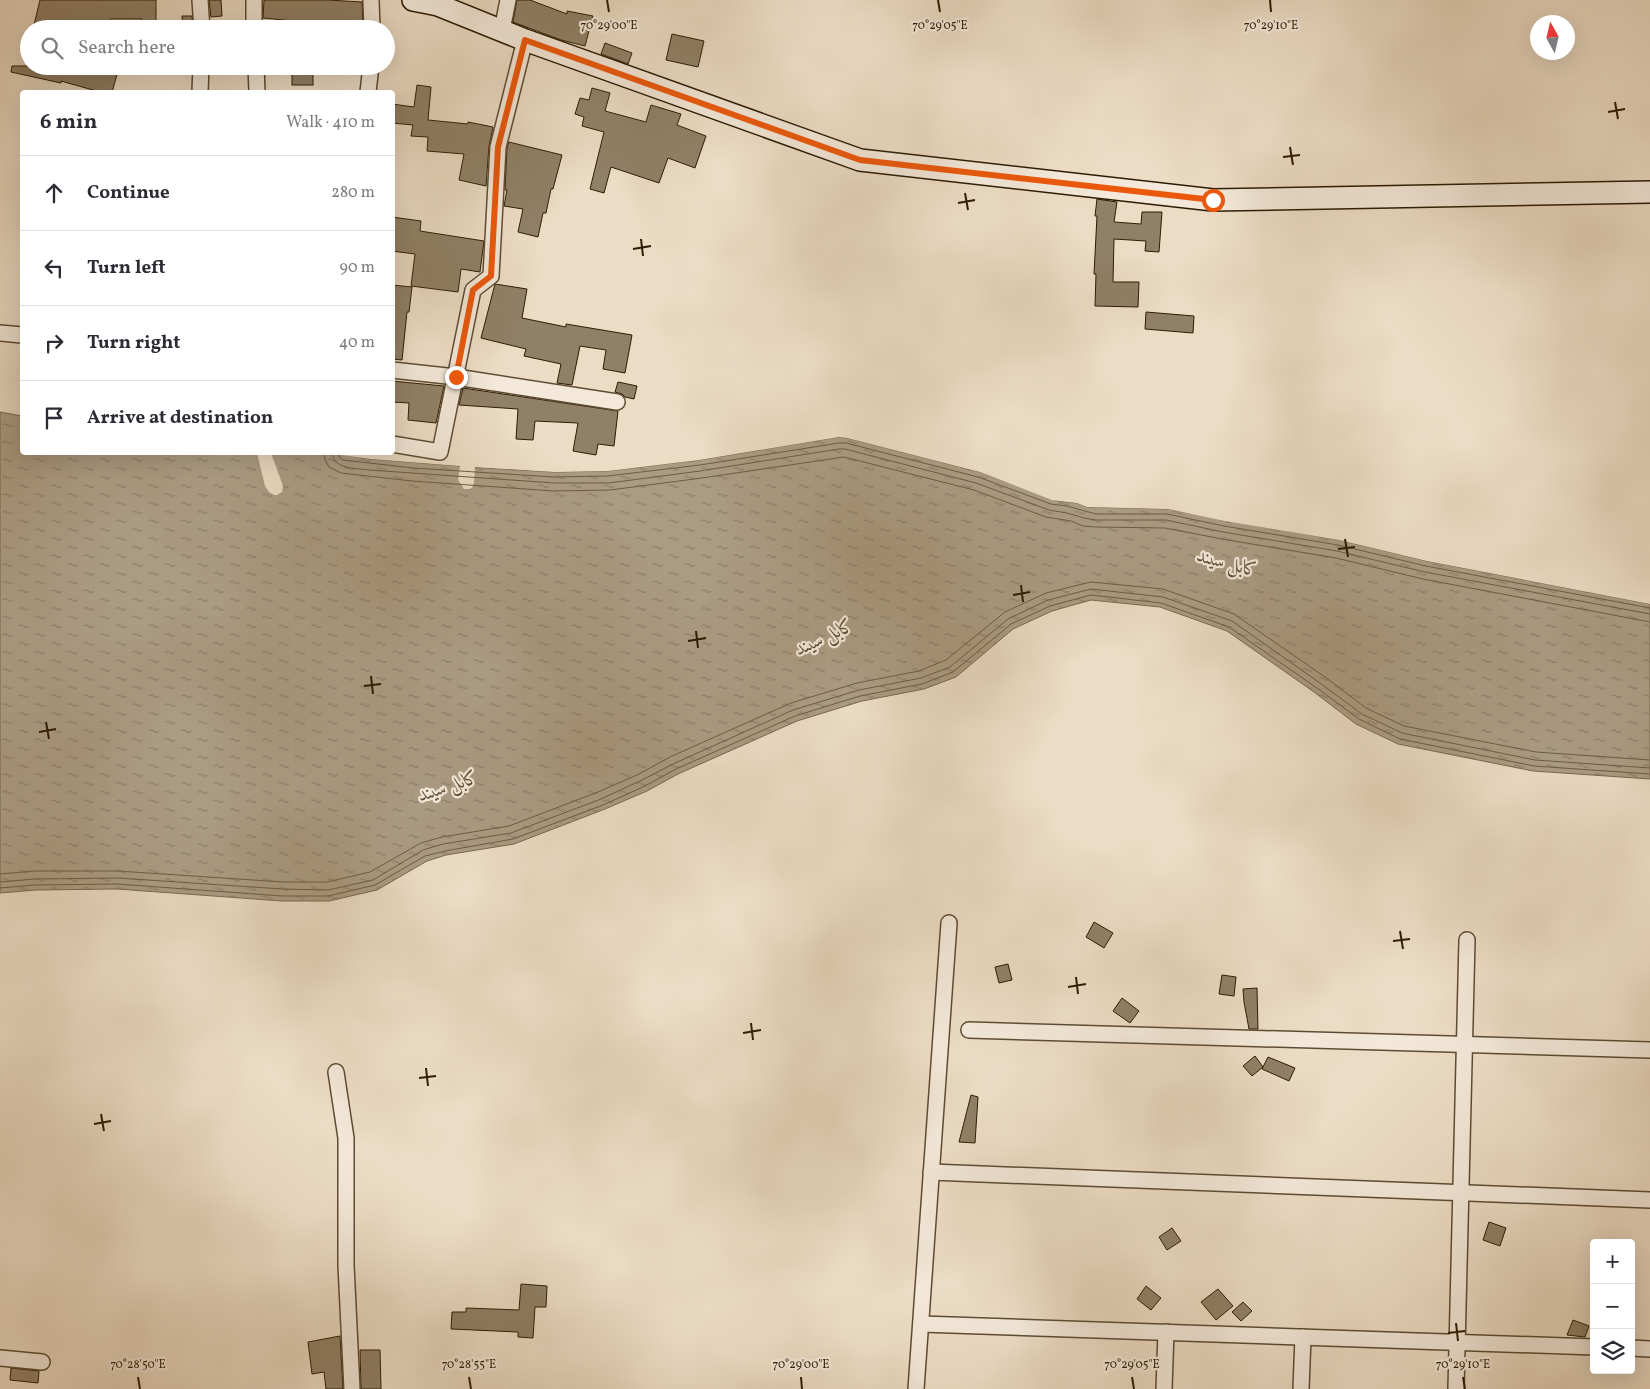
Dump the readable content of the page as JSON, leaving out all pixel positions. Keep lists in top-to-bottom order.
{
  "water": ["کابل سيند"],
  "north": "top",
  "page": {
    "search": "Search here",
    "heading": ["6 min", "Walk · 410 m"],
    "list": [
      ["Continue", "280 m"],
      ["Turn left", "90 m"],
      ["Turn right", "40 m"],
      "Arrive at destination"
    ],
    "map_buttons": ["+", "−"]
  },
  "coordinates": [
    "70°29'00\"E",
    "70°29'05\"E",
    "70°29'10\"E",
    "70°28'50\"E",
    "70°28'55\"E"
  ]
}
